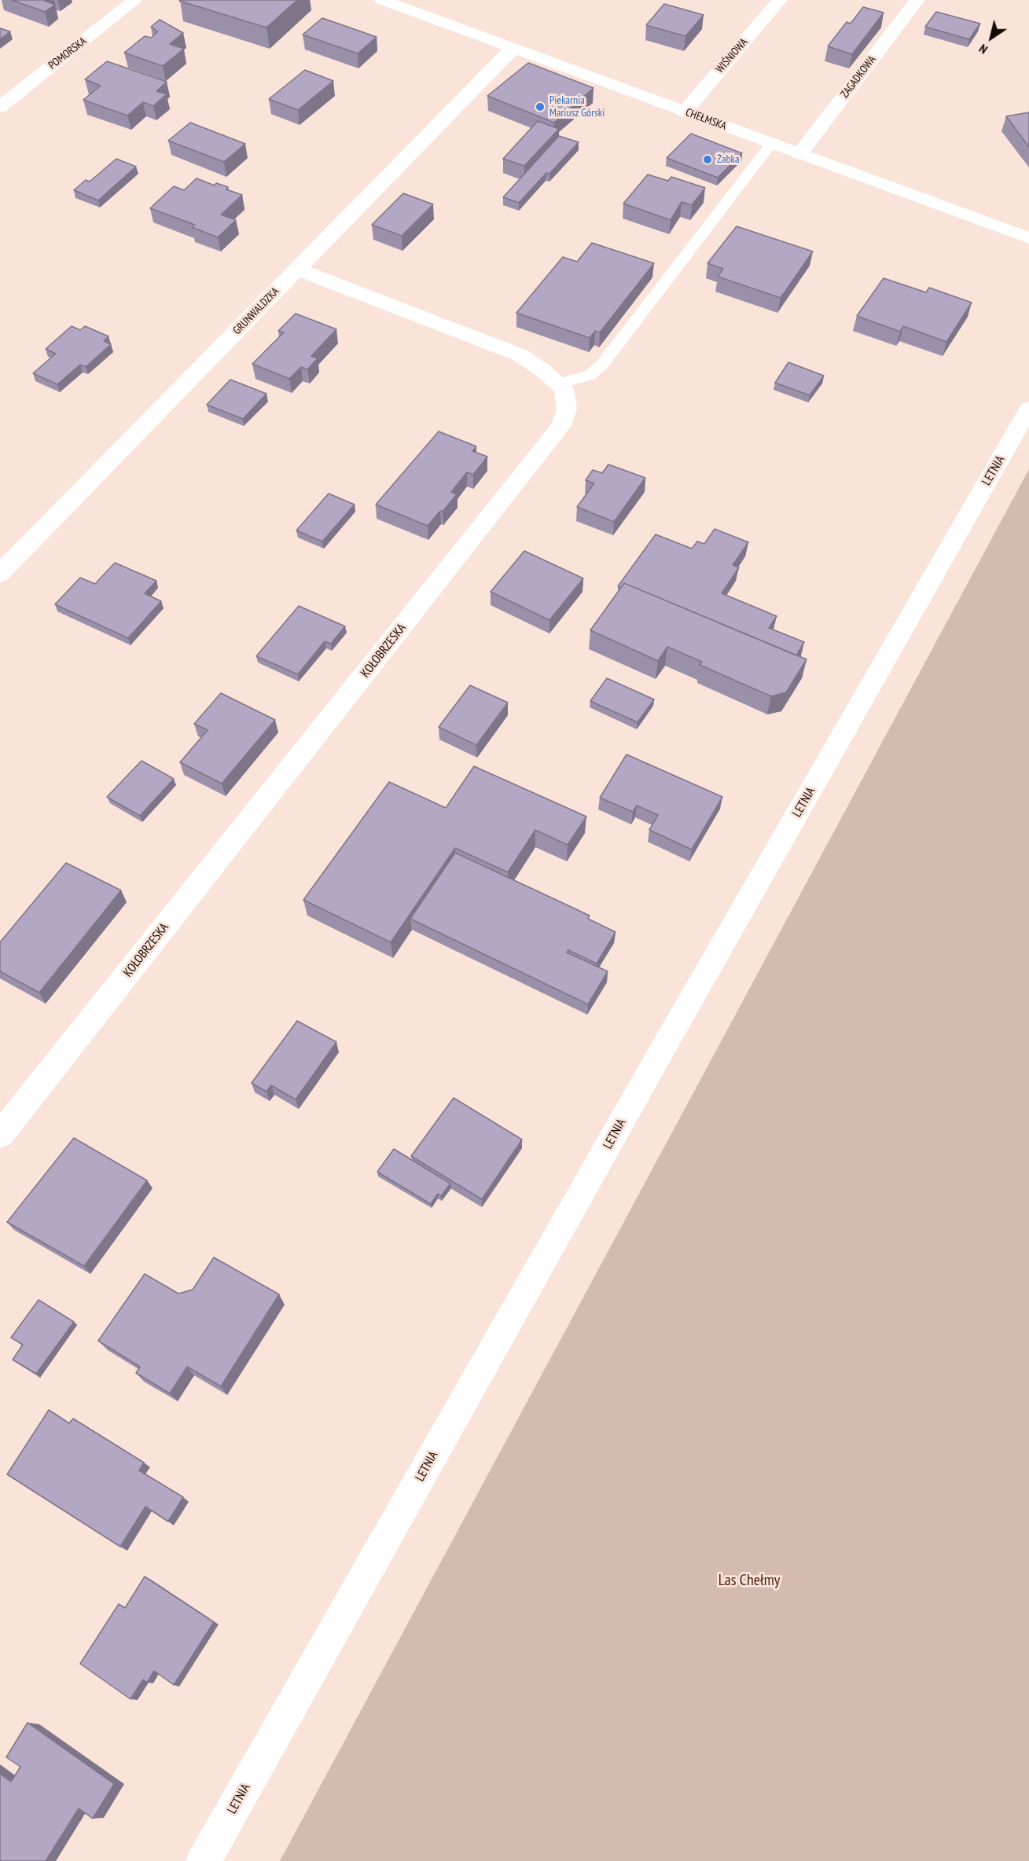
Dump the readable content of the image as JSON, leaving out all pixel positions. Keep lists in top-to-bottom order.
{
  "streets": {
    "street": [
      "POMORSKA",
      "WIŚNIOWA",
      "ZAGADKOWA",
      "CHEŁMSKA",
      "GRUNWALDZKA",
      "LETNIA",
      "KOŁOBRZESKA"
    ]
  },
  "crossings": [
    ["WIŚNIOWA", "CHEŁMSKA"],
    ["ZAGADKOWA", "CHEŁMSKA"],
    ["CHEŁMSKA", "GRUNWALDZKA"]
  ],
  "parks": ["Las Chełmy"],
  "places": ["Piekarnia Mariusz Górski", "Żabka"],
  "north": "bottom left"
}
